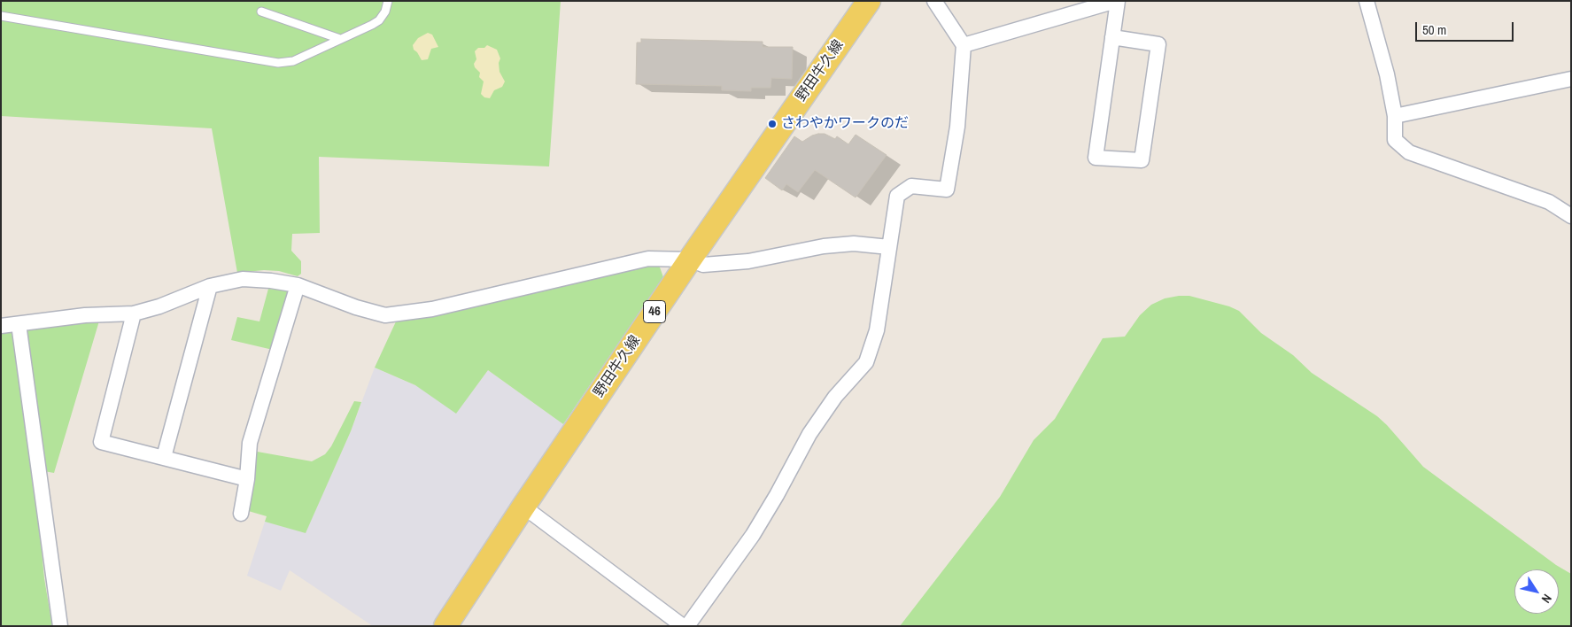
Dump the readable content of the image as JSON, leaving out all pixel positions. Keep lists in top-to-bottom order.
{
  "streets": {
    "main road": ["野田牛久線", "46"]
  },
  "places": ["さわやかワークのだ"],
  "scale_bar": "50 m",
  "north": "bottom right"
}
